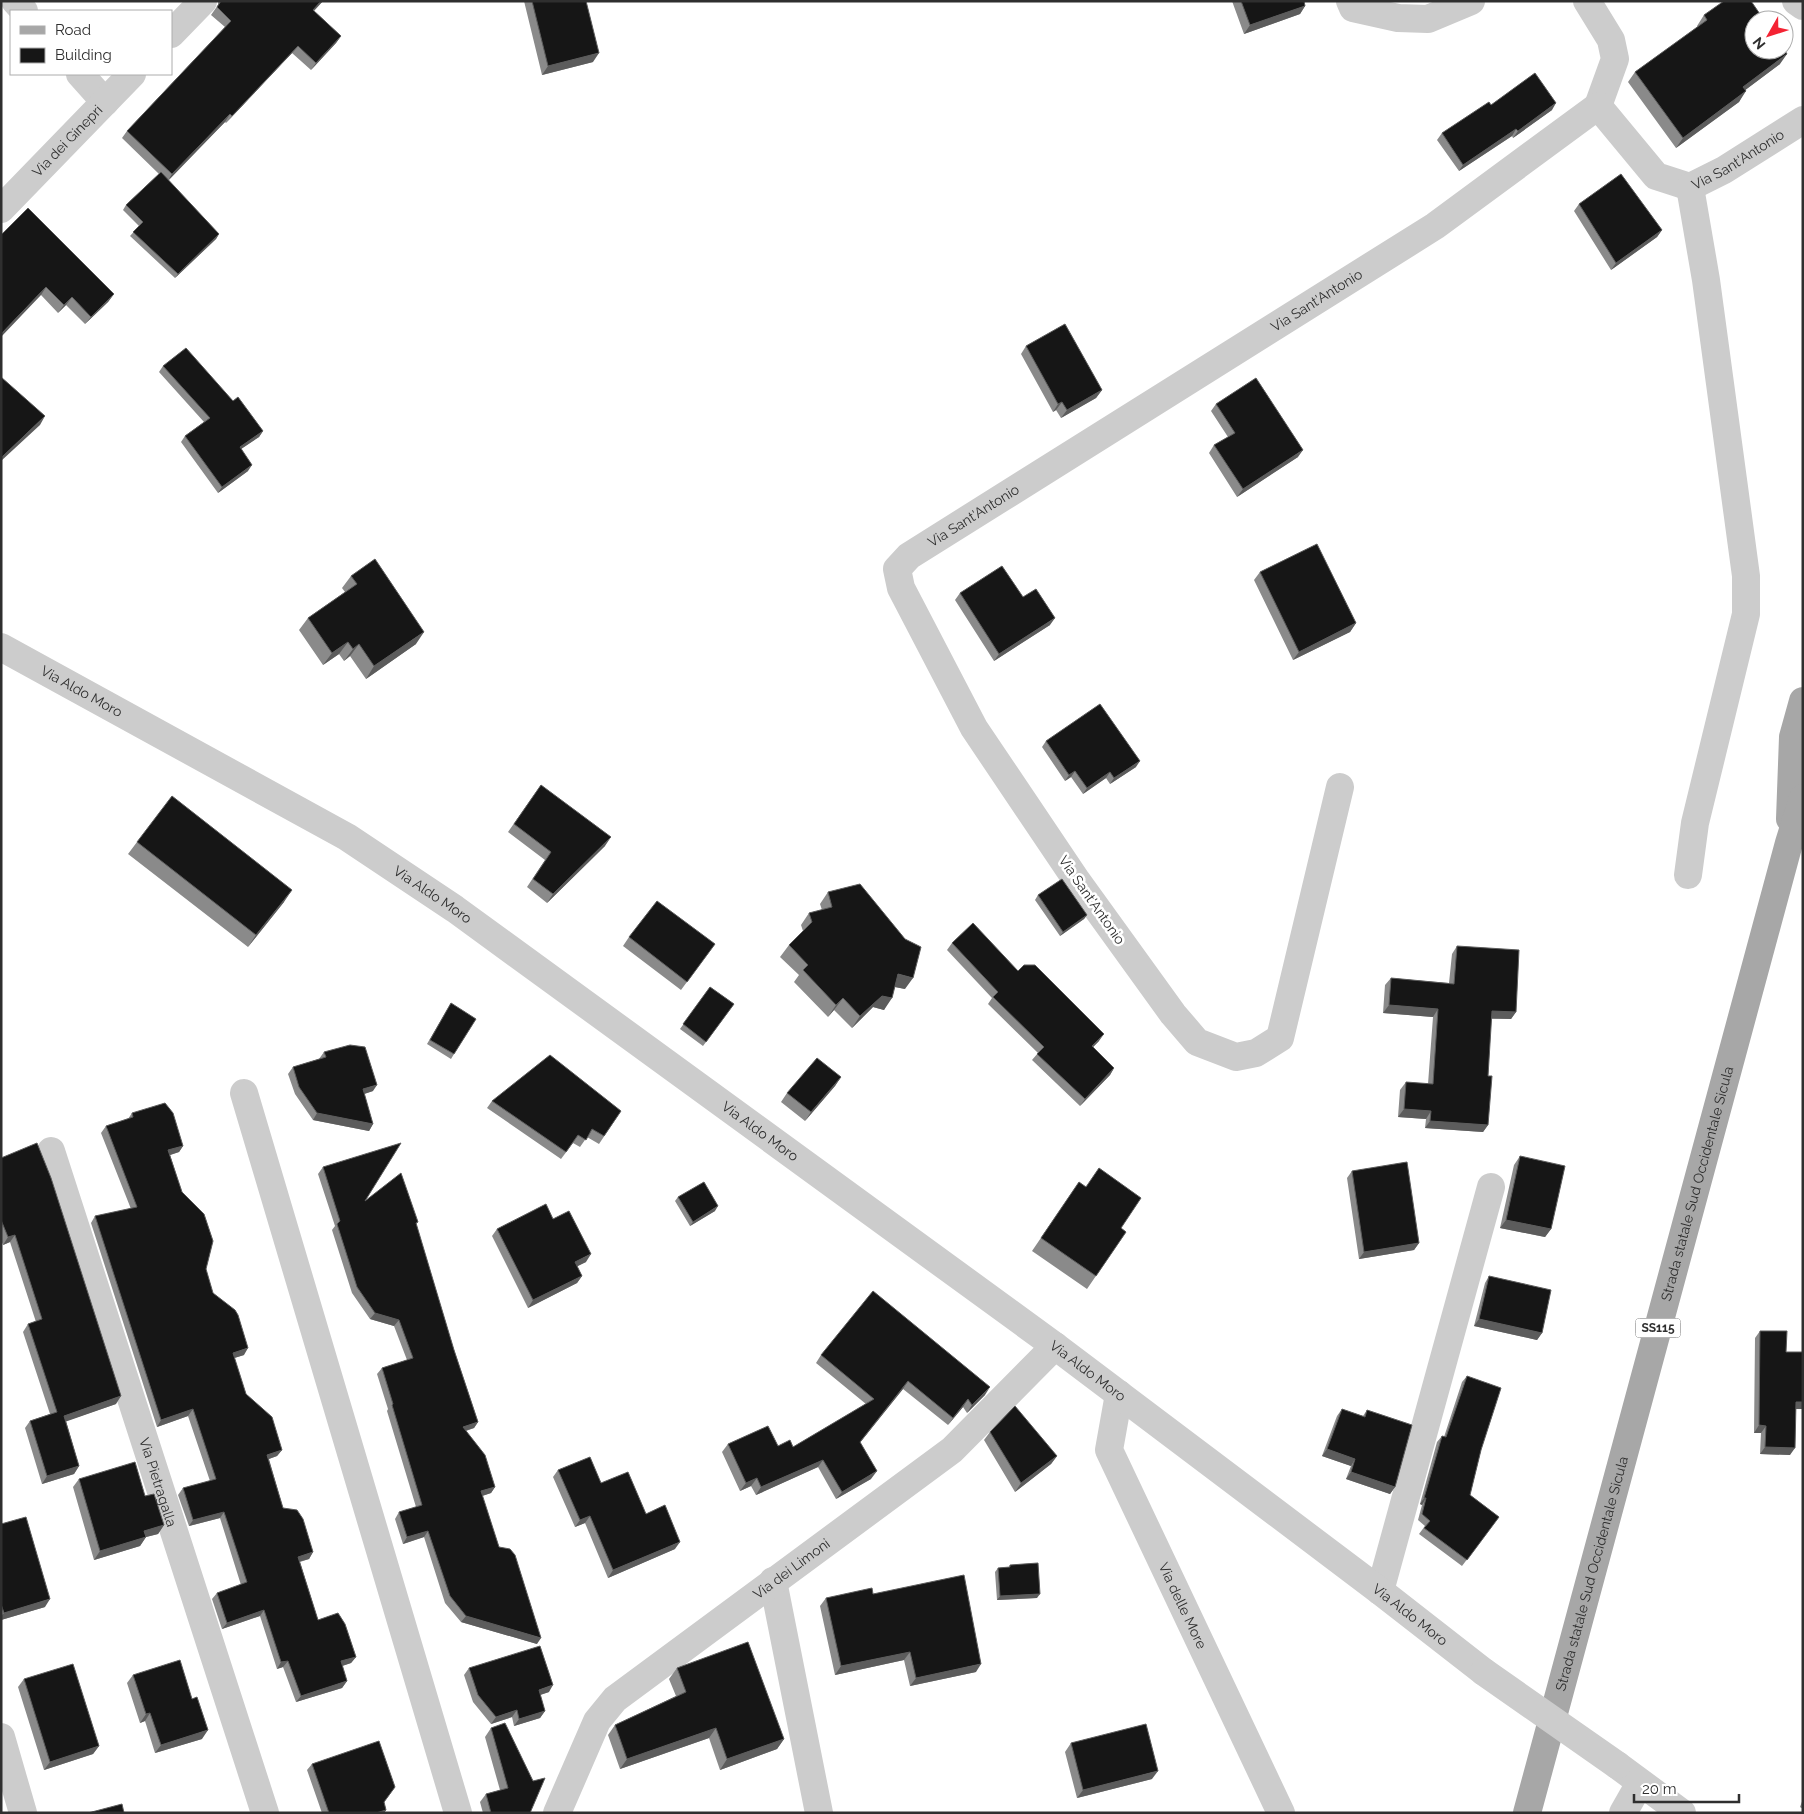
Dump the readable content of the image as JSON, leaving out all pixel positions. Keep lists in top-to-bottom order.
{
  "streets": {
    "main road": ["Strada statale Sud Occidentale Sicula", "SS115"],
    "street": [
      "Via dei Ginepri",
      "Via Sant'Antonio",
      "Via Aldo Moro",
      "Via Pietragalla",
      "Via dei Limoni",
      "Via delle More"
    ]
  },
  "crossings": [
    ["Via Aldo Moro", "Via dei Limoni"],
    ["Via Aldo Moro", "Via delle More"]
  ],
  "legend": ["Road", "Building"],
  "scale_bar": "20 m",
  "north": "bottom left"
}
